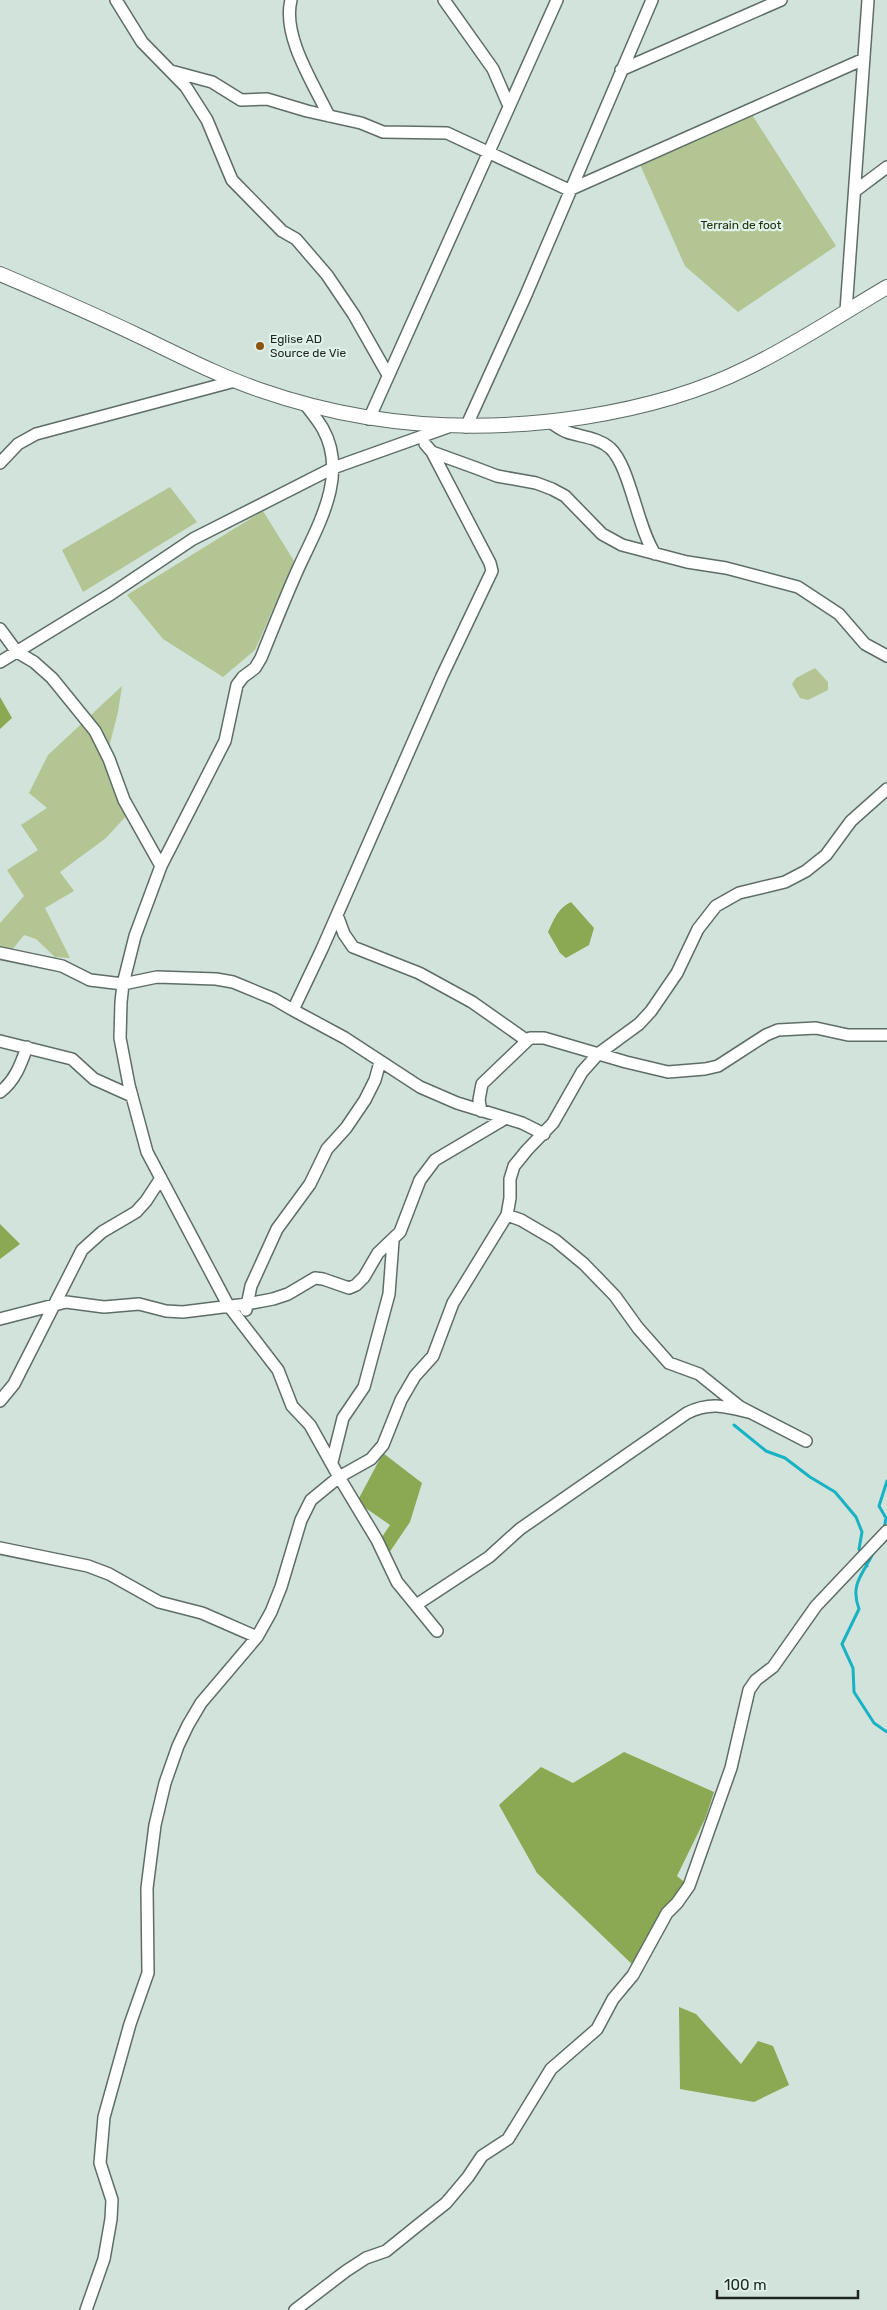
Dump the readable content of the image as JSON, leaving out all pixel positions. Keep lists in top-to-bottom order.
{
  "parks": ["Terrain de foot"],
  "places": ["Eglise AD Source de Vie"],
  "scale_bar": "100 m"
}
